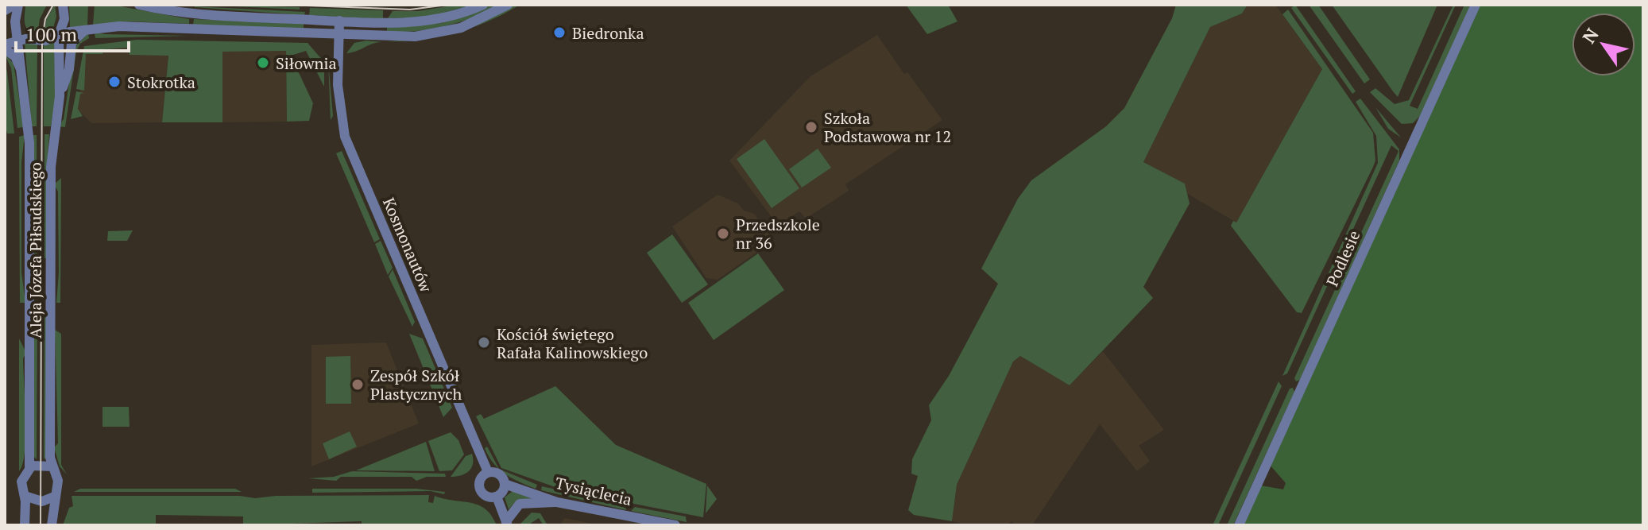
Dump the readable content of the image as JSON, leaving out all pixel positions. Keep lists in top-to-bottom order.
{
  "streets": {
    "street": [
      "Kosmonautów",
      "Aleja Józefa Piłsudskiego",
      "Podlesie",
      "Tysiąclecia"
    ]
  },
  "crossings": [
    ["Kosmonautów", "Tysiąclecia"]
  ],
  "places": [
    "Biedronka",
    "Siłownia",
    "Stokrotka",
    "Szkoła Podstawowa nr 12",
    "Przedszkole nr 36",
    "Kościół świętego Rafała Kalinowskiego",
    "Zespół Szkół Plastycznych"
  ],
  "scale_bar": "100 m",
  "north": "top left"
}
